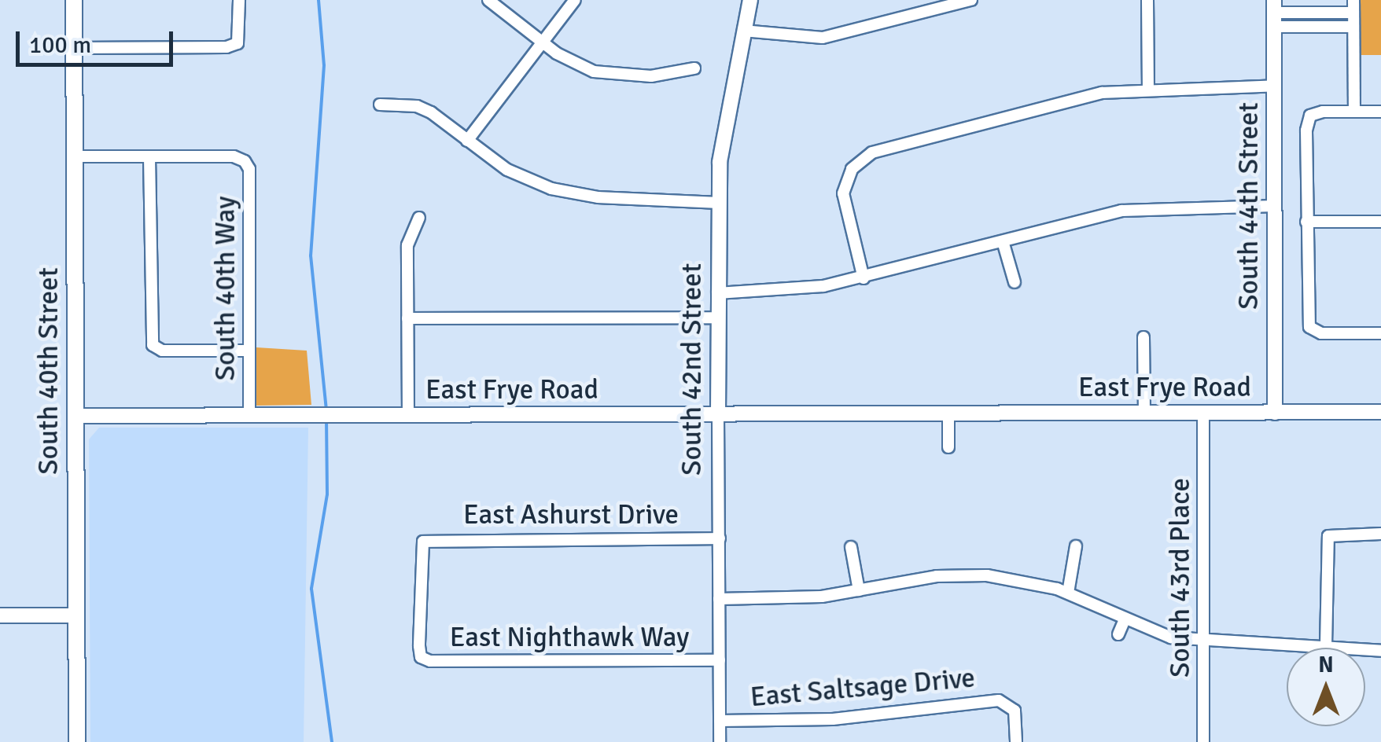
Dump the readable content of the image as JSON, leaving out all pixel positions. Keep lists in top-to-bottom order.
{
  "streets": {
    "main road": ["South 40th Street"],
    "street": [
      "South 44th Street",
      "South 40th Way",
      "South 42nd Street",
      "East Frye Road",
      "East Ashurst Drive",
      "South 43rd Place",
      "East Nighthawk Way",
      "East Saltsage Drive"
    ]
  },
  "crossings": [
    ["South 44th Street", "East Frye Road"],
    ["South 40th Way", "East Frye Road"],
    ["South 42nd Street", "East Frye Road"],
    ["South 42nd Street", "East Ashurst Drive"],
    ["South 42nd Street", "East Nighthawk Way"],
    ["South 42nd Street", "East Saltsage Drive"],
    ["South 40th Street", "East Frye Road"],
    ["East Frye Road", "South 43rd Place"],
    ["East Ashurst Drive", "East Nighthawk Way"]
  ],
  "scale_bar": "100 m",
  "north": "top"
}
